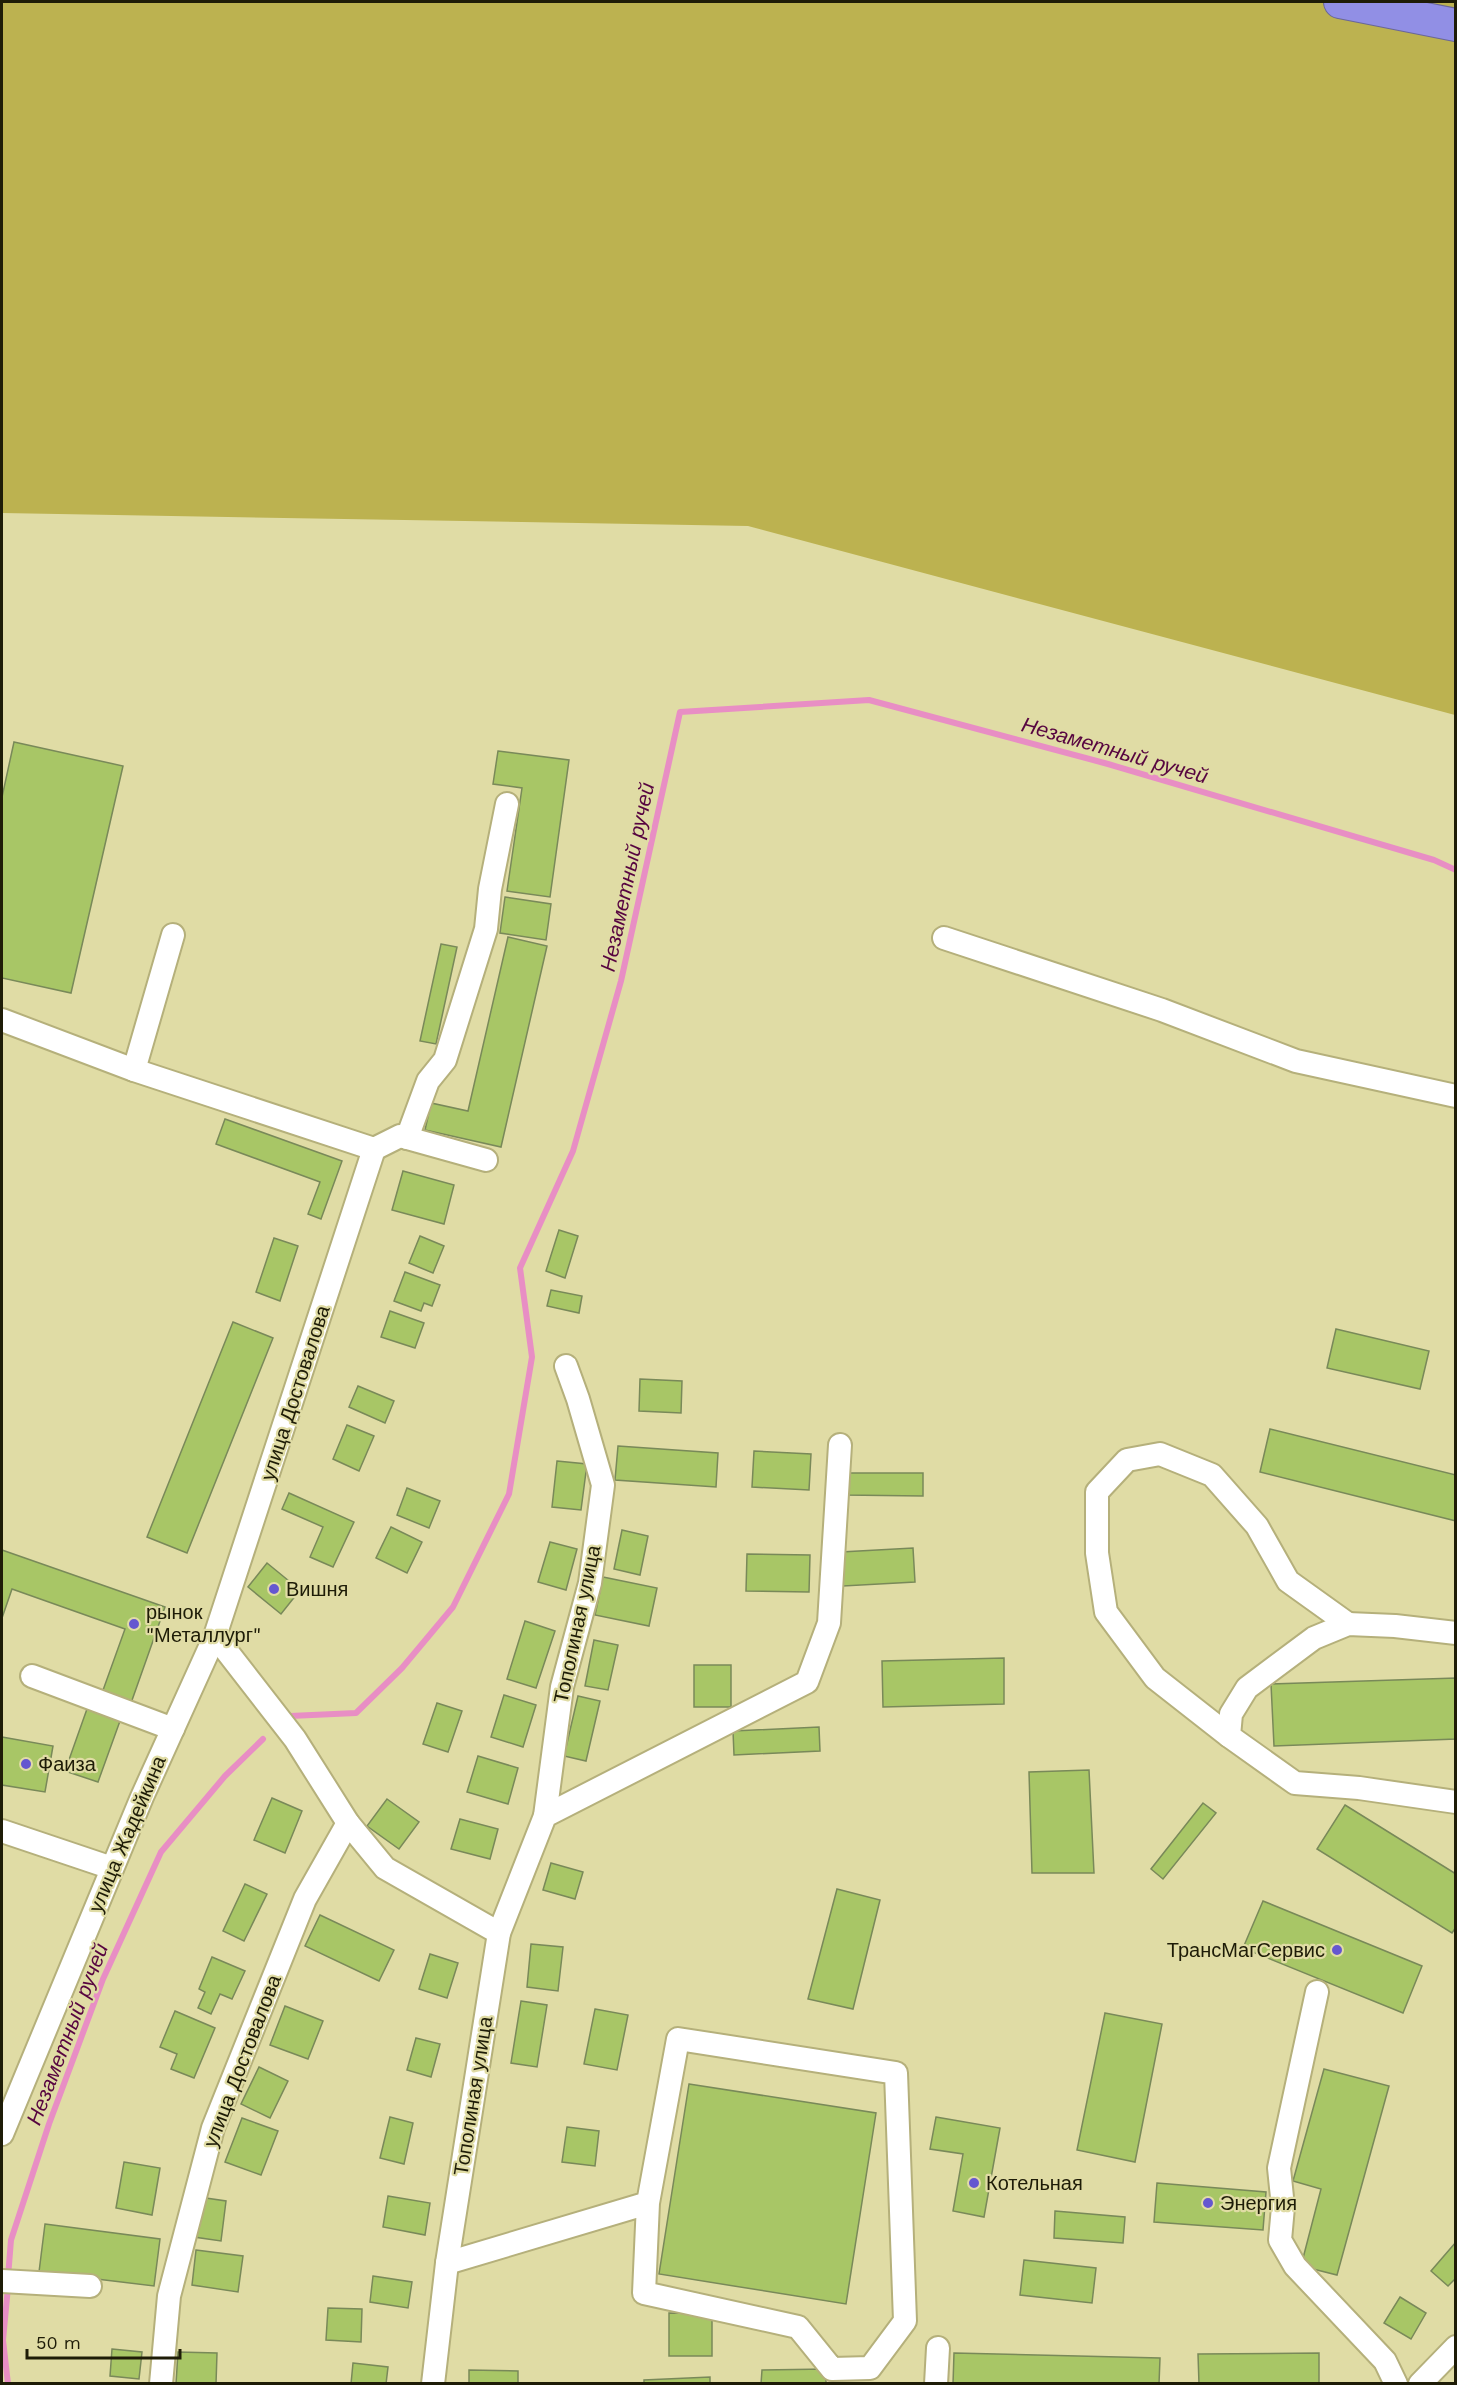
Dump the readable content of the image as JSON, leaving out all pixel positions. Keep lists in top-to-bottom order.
{
  "streets": {
    "street": ["улица Достовалова", "Тополиная улица", "улица Жадейкина"]
  },
  "crossings": [
    ["улица Достовалова", "улица Жадейкина"]
  ],
  "water": ["Незаметный ручей"],
  "places": [
    "Вишня",
    "рынок \"Металлург\"",
    "Фаиза",
    "ТрансМагСервис",
    "Котельная",
    "Энергия"
  ],
  "scale_bar": "50 m"
}
